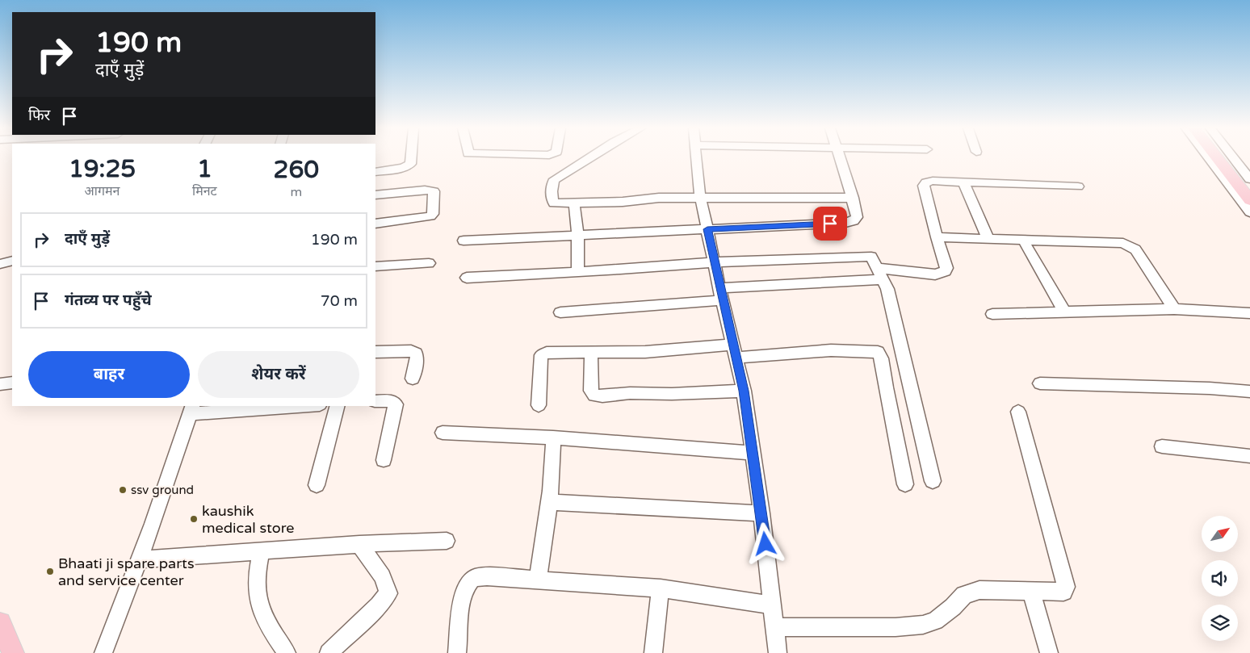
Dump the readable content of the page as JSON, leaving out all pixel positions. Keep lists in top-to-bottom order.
{
  "places": ["ssv ground", "kaushik medical store", "Bhaati ji spare parts and service center"],
  "north": "top right",
  "page": {
    "turn": ["190 m", "दाएँ मुड़ें"],
    "then": "फिर",
    "eta": [
      "19:25",
      "आगमन",
      "1",
      "मिनट",
      "260",
      "m"
    ],
    "list": [
      {
        "name": "दाएँ मुड़ें",
        "value": "190 m"
      },
      {
        "name": "गंतव्य पर पहुँचे",
        "value": "70 m"
      }
    ],
    "buttons": ["बाहर", "शेयर करें"]
  }
}
